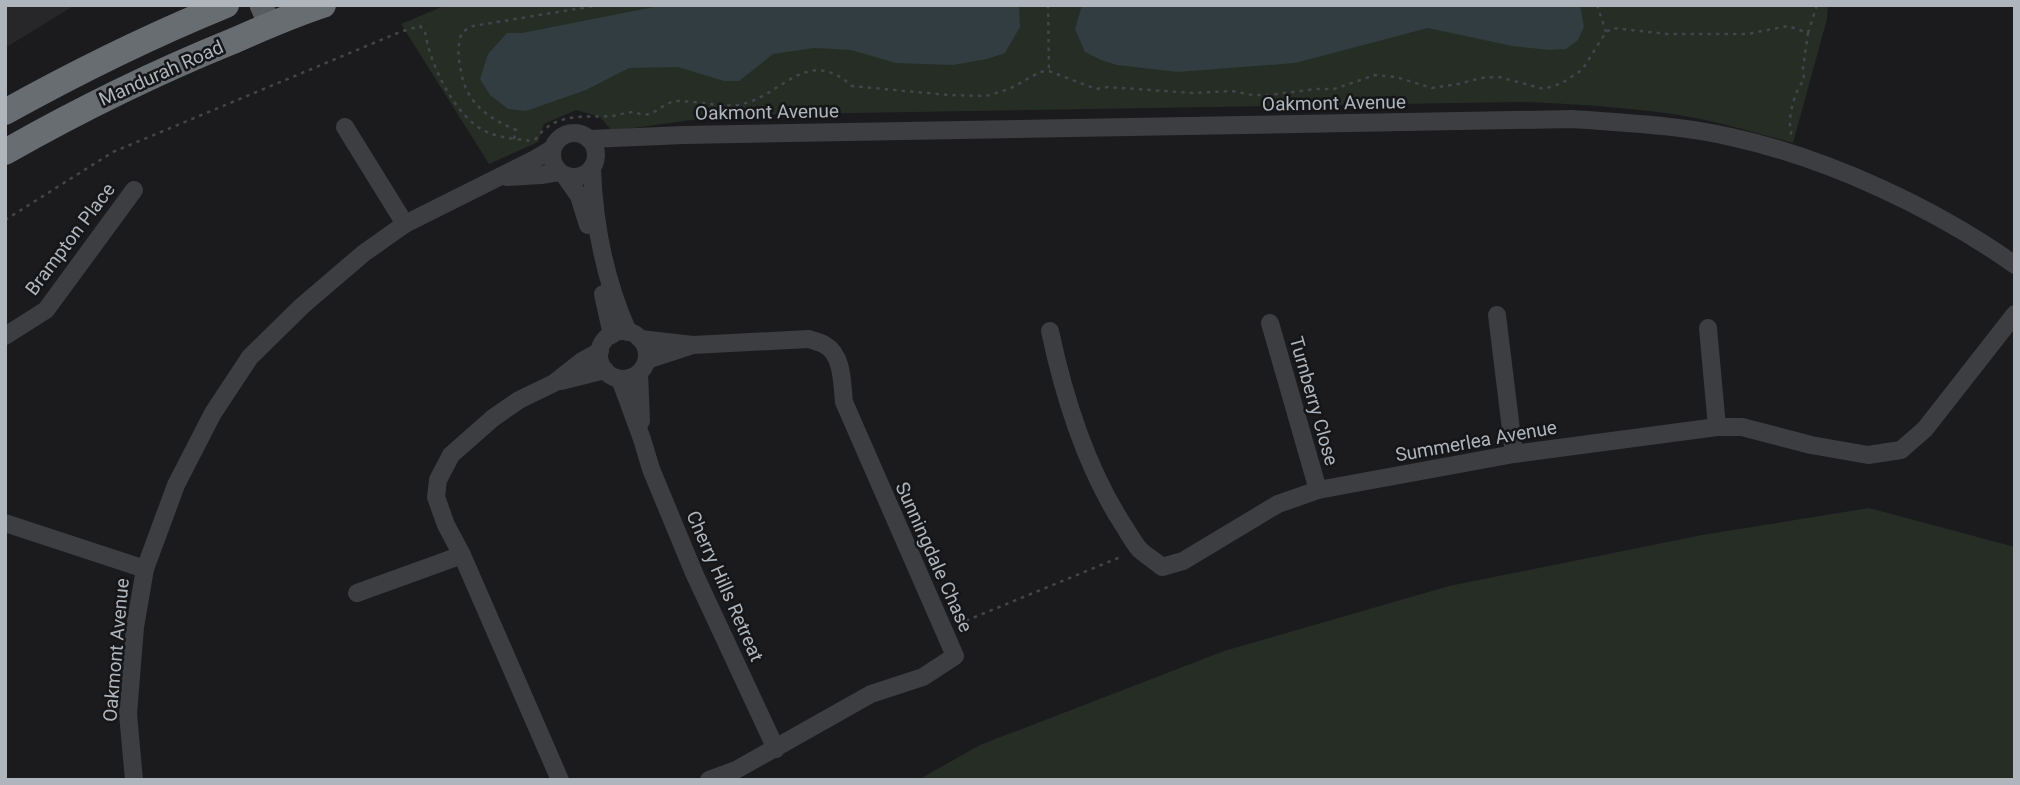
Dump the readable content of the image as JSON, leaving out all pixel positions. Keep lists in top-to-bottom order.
{
  "streets": {
    "highway": ["Mandurah Road"],
    "street": [
      "Oakmont Avenue",
      "Brampton Place",
      "Turnberry Close",
      "Summerlea Avenue",
      "Sunningdale Chase",
      "Cherry Hills Retreat"
    ]
  },
  "crossings": [
    ["Turnberry Close", "Summerlea Avenue"],
    ["Sunningdale Chase", "Cherry Hills Retreat"]
  ]
}
